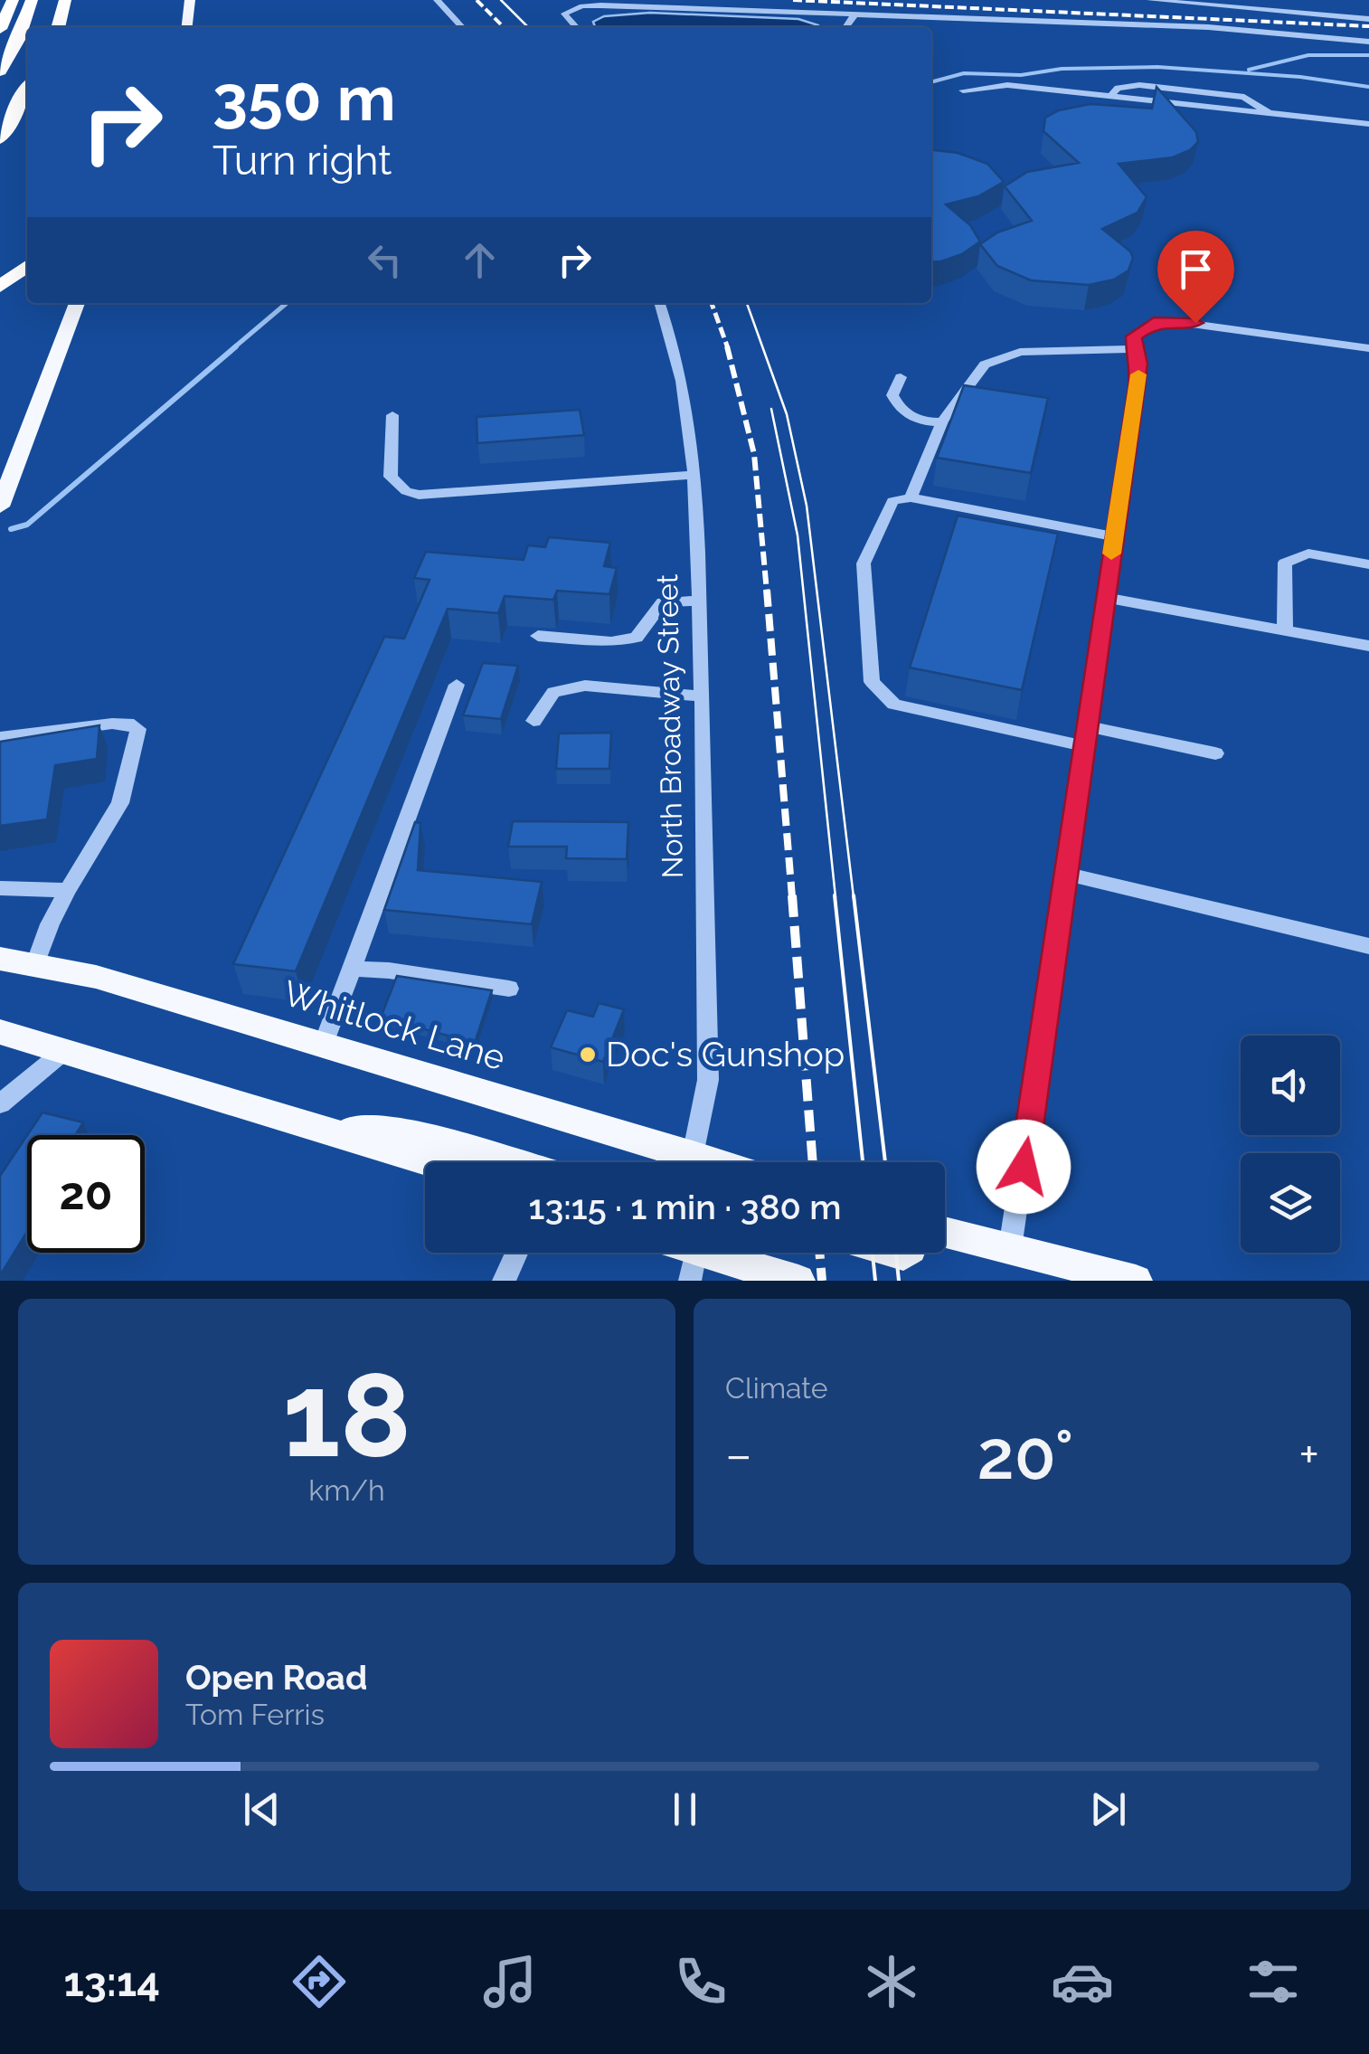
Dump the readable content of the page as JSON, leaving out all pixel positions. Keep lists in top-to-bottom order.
{
  "streets": {
    "main road": ["Whitlock Lane"],
    "street": ["North Broadway Street"]
  },
  "places": ["Doc's Gunshop"],
  "page": {
    "turn": ["350 m", "Turn right"],
    "limit": "20",
    "trip": "13:15 · 1 min · 380 m",
    "tile": [
      ["18", "km/h"],
      "Climate"
    ],
    "heat": ["−", "20°", "+"],
    "song": ["Open Road", "Tom Ferris"],
    "tabs": "13:14"
  }
}
